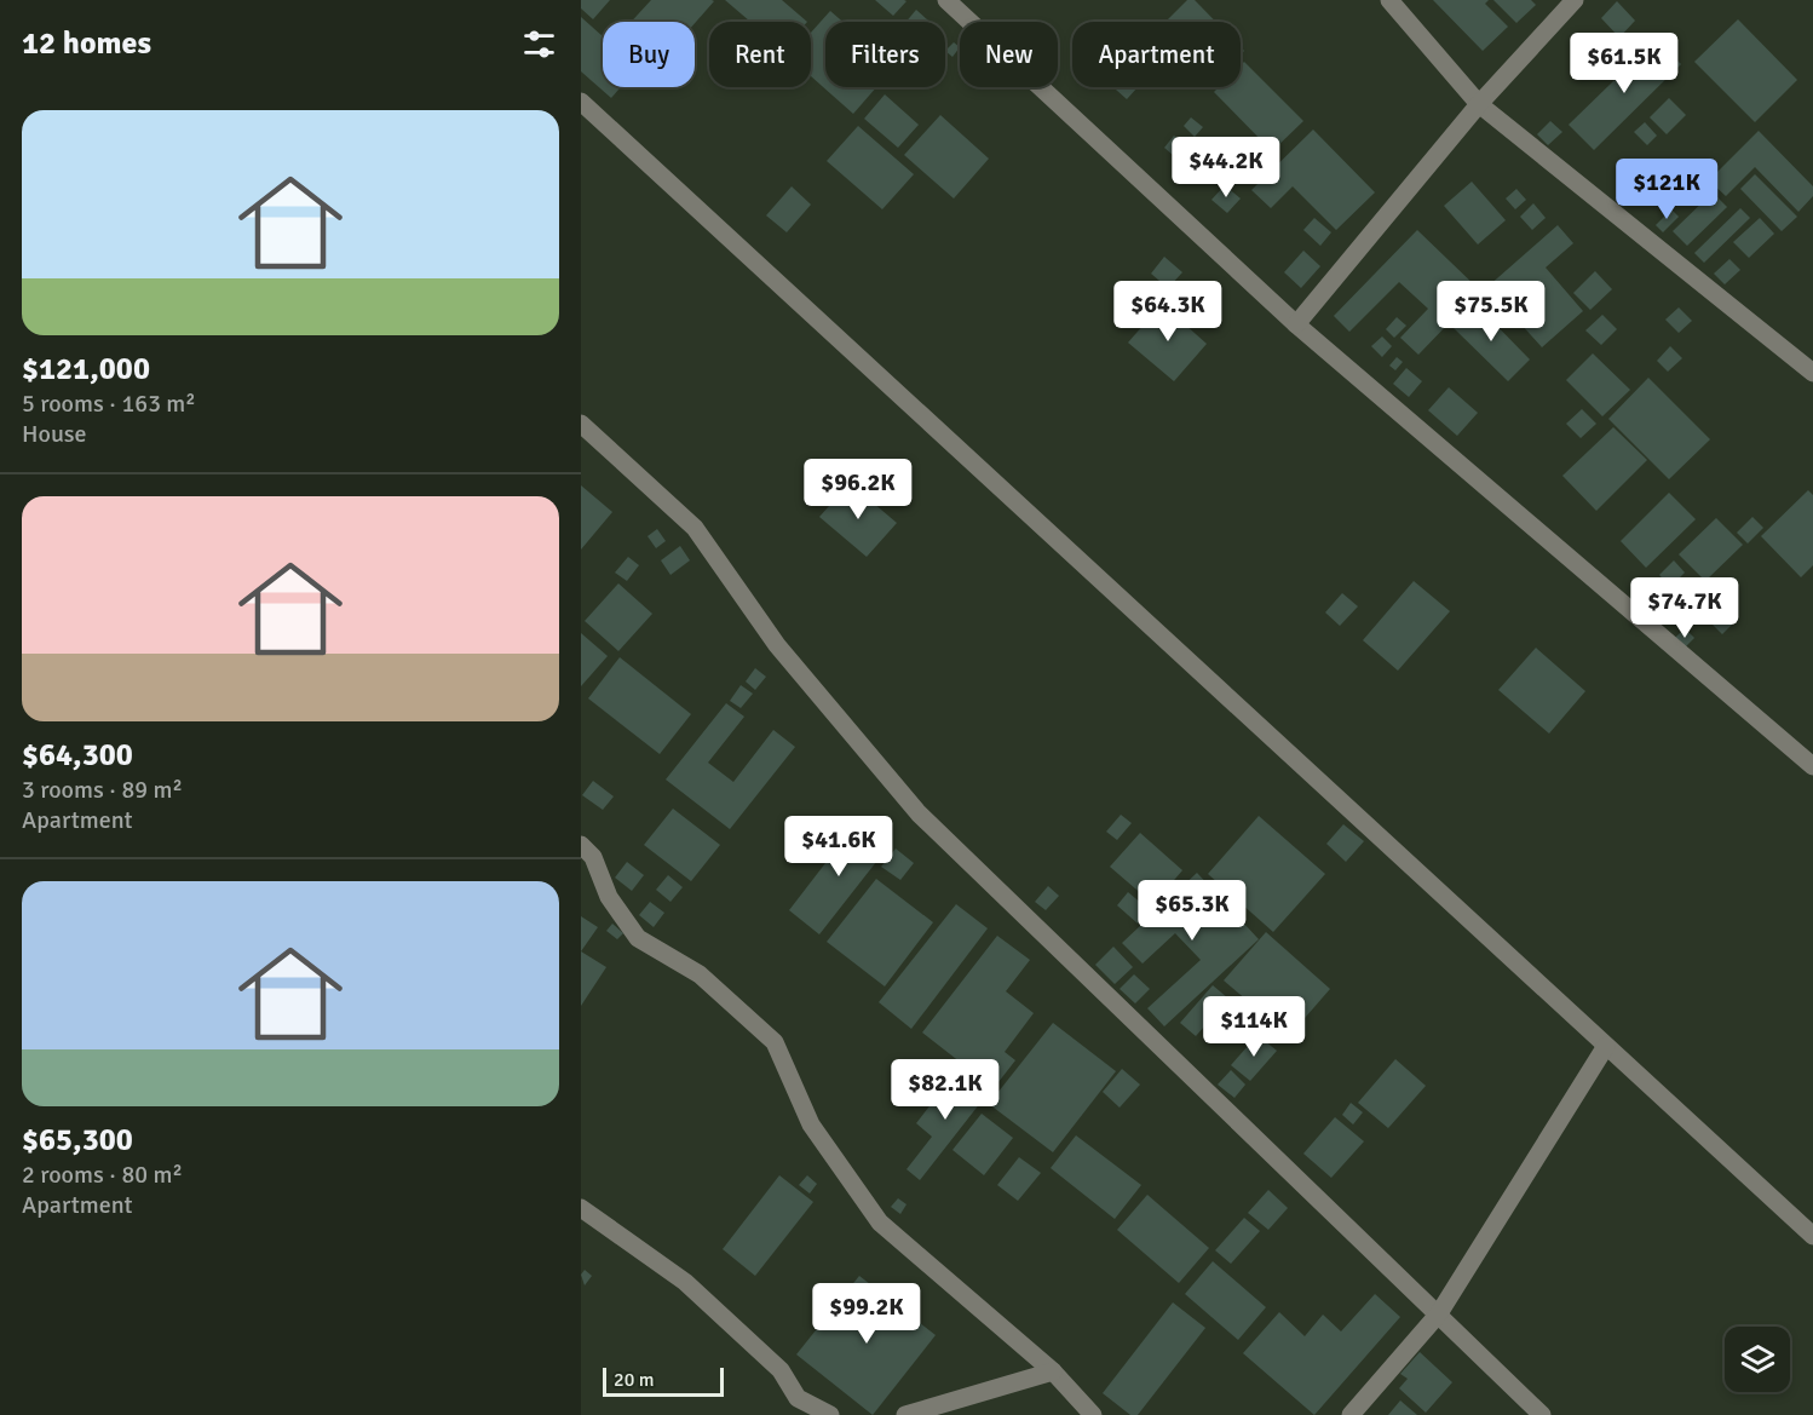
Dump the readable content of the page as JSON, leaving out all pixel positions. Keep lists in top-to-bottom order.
{
  "scale_bar": "20 m",
  "page": {
    "heading": "12 homes",
    "chip": [
      "Buy",
      "Rent",
      "Filters",
      "New",
      "Apartment"
    ],
    "price": [
      "$61.5K",
      "$44.2K",
      "$121K",
      "$64.3K",
      "$75.5K",
      "$96.2K",
      "$74.7K",
      "$41.6K",
      "$65.3K",
      "$114K",
      "$82.1K",
      "$99.2K"
    ],
    "list": [
      {
        "name": "$121,000",
        "note": "5 rooms · 163 m² · House"
      },
      {
        "name": "$64,300",
        "note": "3 rooms · 89 m² · Apartment"
      },
      {
        "name": "$65,300",
        "note": "2 rooms · 80 m² · Apartment"
      }
    ],
    "scale": "20 m"
  }
}
